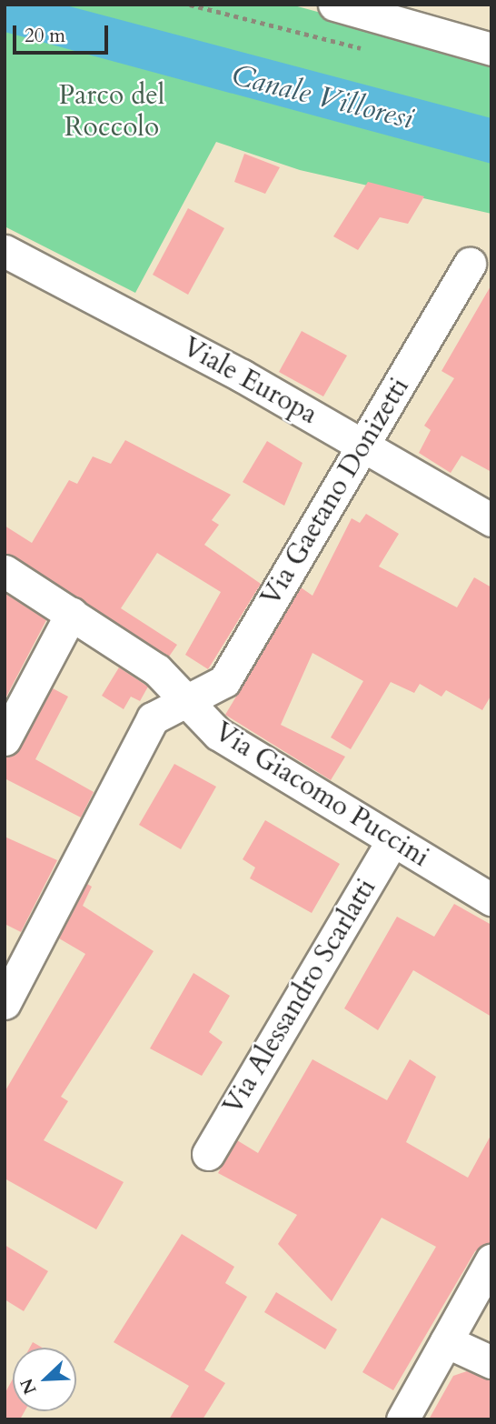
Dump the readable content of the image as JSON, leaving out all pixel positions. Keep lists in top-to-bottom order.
{
  "streets": {
    "street": [
      "Viale Europa",
      "Via Gaetano Donizetti",
      "Via Giacomo Puccini",
      "Via Alessandro Scarlatti"
    ]
  },
  "crossings": [
    ["Viale Europa", "Via Gaetano Donizetti"],
    ["Via Gaetano Donizetti", "Via Giacomo Puccini"],
    ["Via Giacomo Puccini", "Via Alessandro Scarlatti"]
  ],
  "water": ["Canale Villoresi"],
  "parks": ["Parco del Roccolo"],
  "scale_bar": "20 m",
  "north": "bottom left"
}
